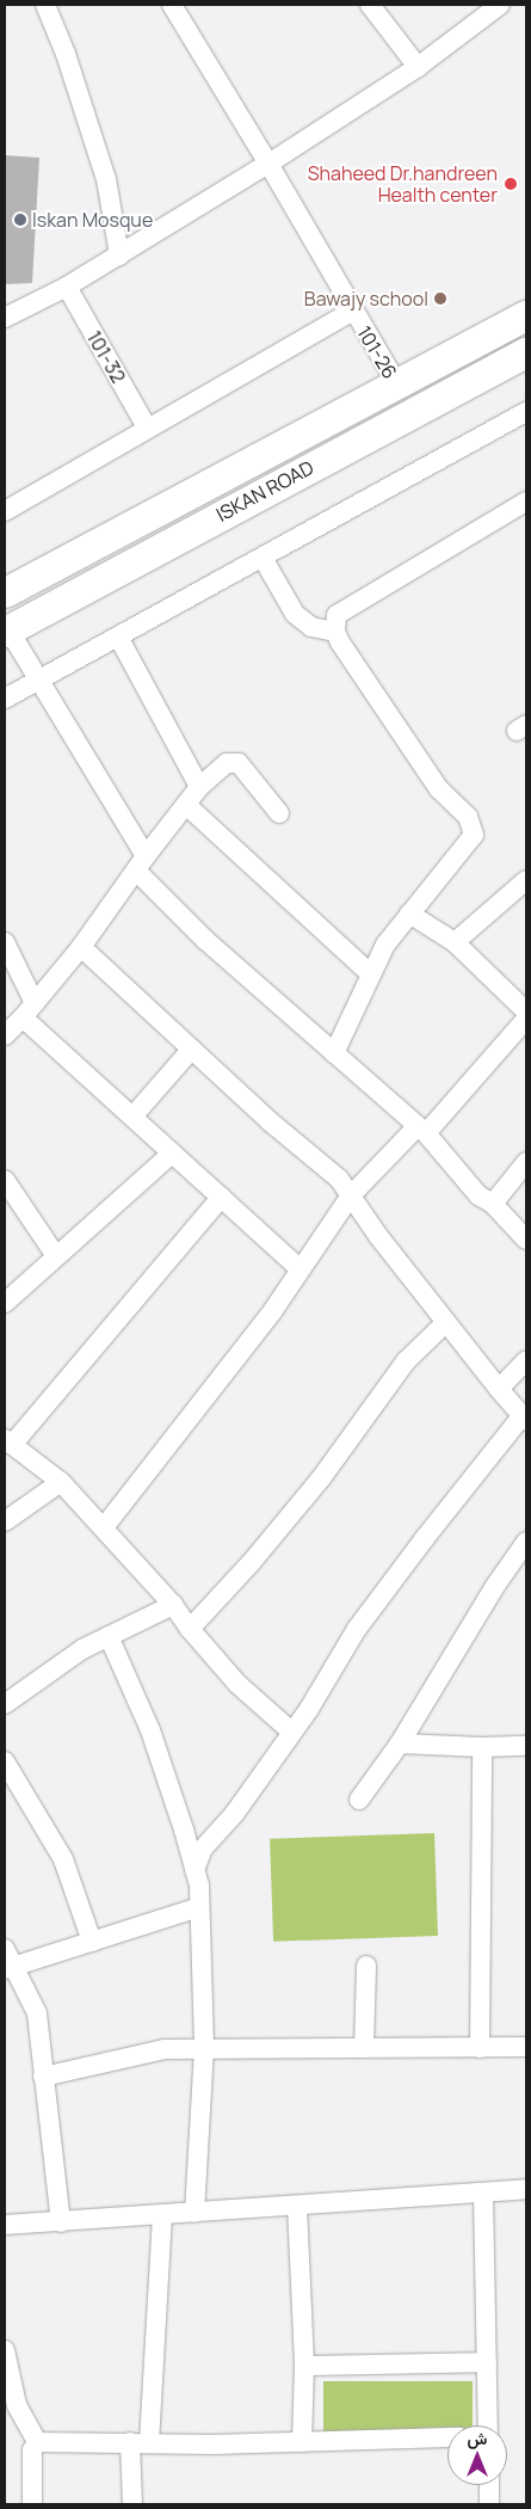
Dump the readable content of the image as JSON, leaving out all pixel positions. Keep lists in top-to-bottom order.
{
  "streets": {
    "main road": ["ISKAN ROAD"],
    "street": ["101-26", "101-32"]
  },
  "crossings": [
    ["101-26", "ISKAN ROAD"]
  ],
  "places": ["Shaheed Dr.handreen Health center", "Iskan Mosque", "Bawajy school"],
  "north": "top"
}
